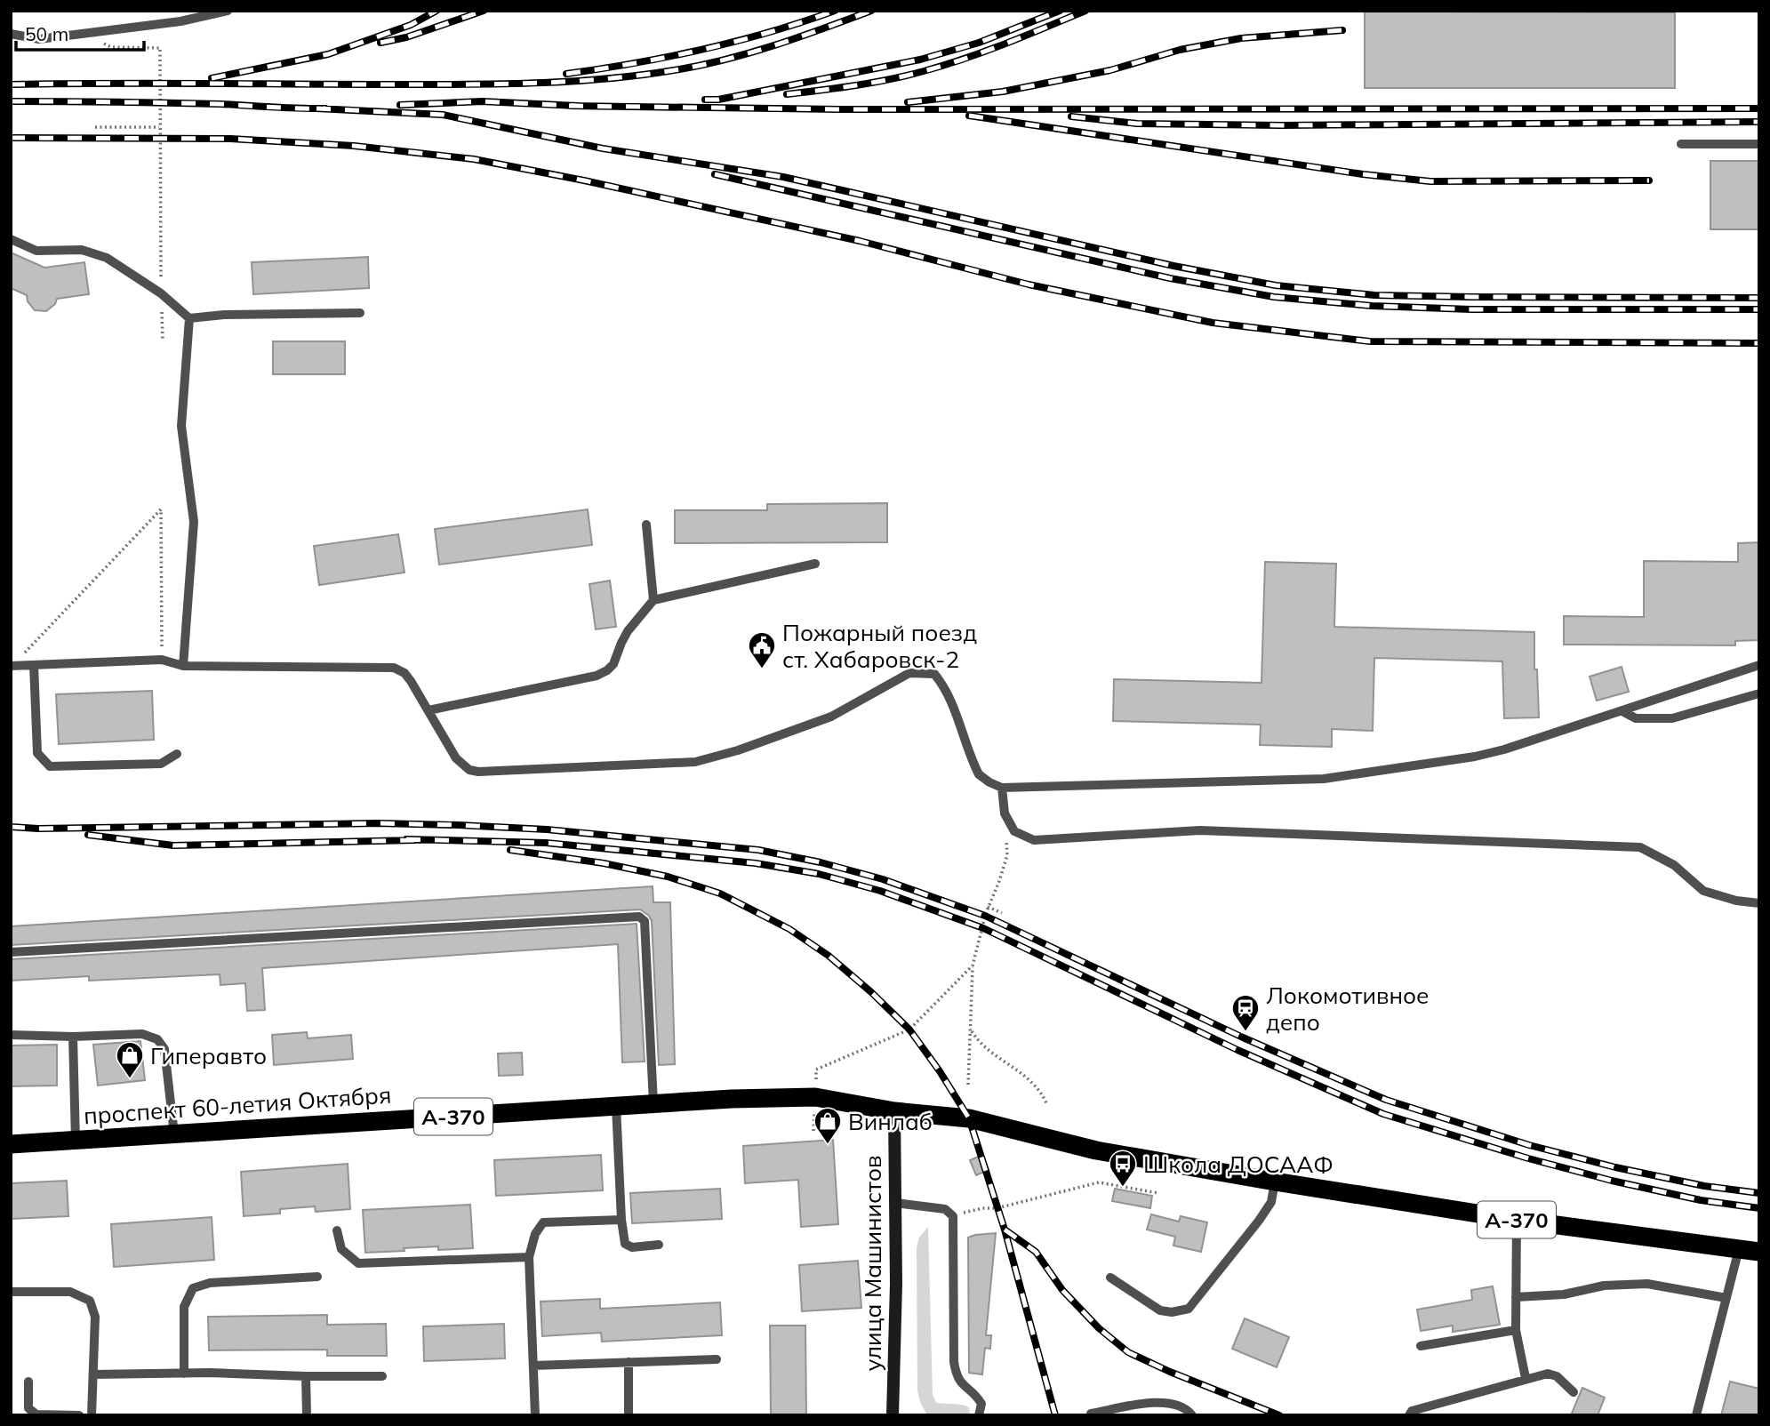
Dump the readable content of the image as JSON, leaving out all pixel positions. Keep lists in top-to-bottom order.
{
  "streets": {
    "highway": ["проспект 60-летия Октября", "А-370"],
    "street": ["улица Машинистов"]
  },
  "crossings": [
    ["проспект 60-летия Октября", "улица Машинистов"]
  ],
  "places": {
    "public building": ["Пожарный поезд ст. Хабаровск-2"],
    "station": ["Локомотивное депо"],
    "shop": ["Гиперавто", "Винлаб"],
    "bus stop": ["Школа ДОСААФ"]
  },
  "scale_bar": "50 m"
}
